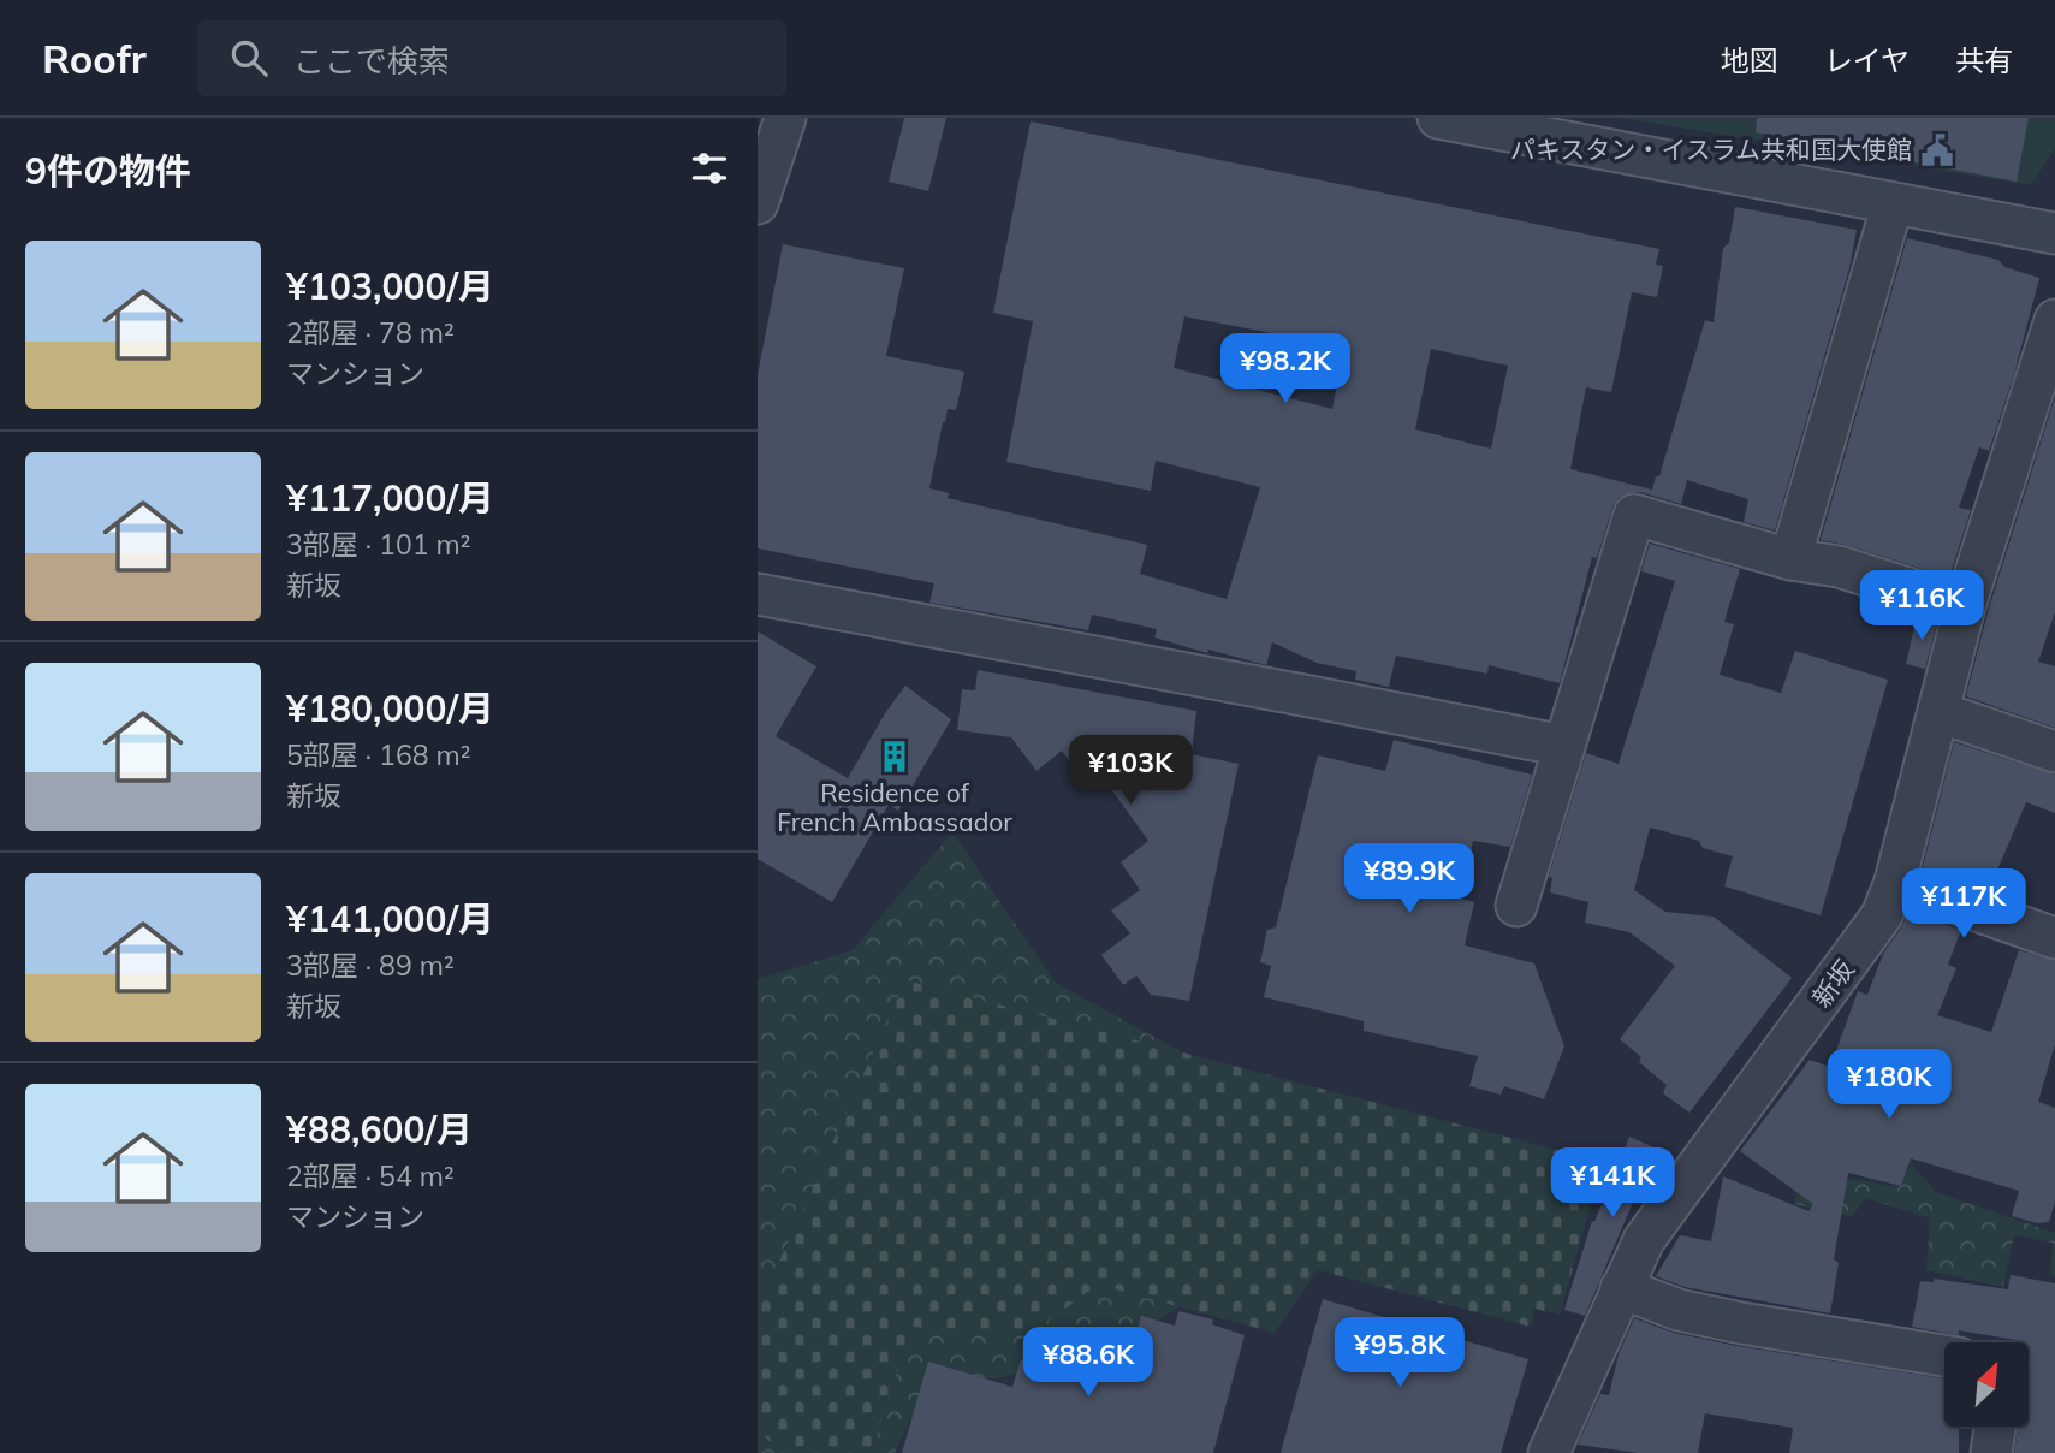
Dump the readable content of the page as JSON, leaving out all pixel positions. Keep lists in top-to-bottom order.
{
  "streets": {
    "street": ["新坂"]
  },
  "places": {
    "public building": ["パキスタン・イスラム共和国大使館"],
    "building": ["Residence of French Ambassador"]
  },
  "north": "top right",
  "page": {
    "header": "Roofr",
    "search": "ここで検索",
    "nav": ["地図", "レイヤ", "共有"],
    "heading": "9件の物件",
    "list": [
      {
        "name": "¥103,000/月",
        "note": "2部屋 · 78 m² · マンション"
      },
      {
        "name": "¥117,000/月",
        "note": "3部屋 · 101 m² · 新坂"
      },
      {
        "name": "¥180,000/月",
        "note": "5部屋 · 168 m² · 新坂"
      },
      {
        "name": "¥141,000/月",
        "note": "3部屋 · 89 m² · 新坂"
      },
      {
        "name": "¥88,600/月",
        "note": "2部屋 · 54 m² · マンション"
      }
    ],
    "price": [
      "¥98.2K",
      "¥116K",
      "¥103K",
      "¥89.9K",
      "¥117K",
      "¥180K",
      "¥141K",
      "¥95.8K",
      "¥88.6K"
    ]
  }
}
